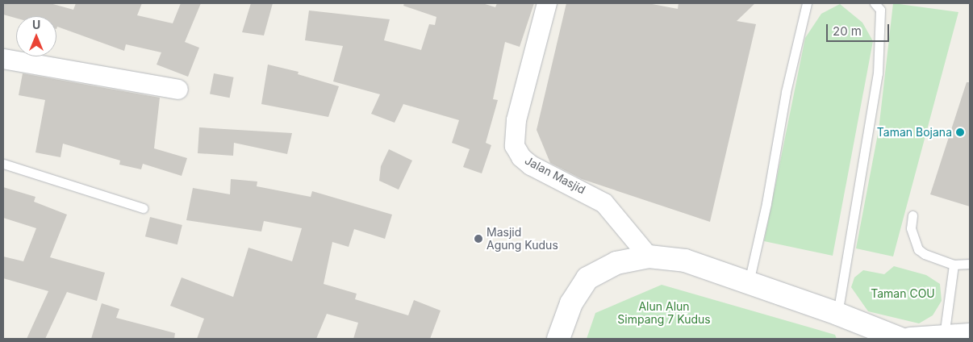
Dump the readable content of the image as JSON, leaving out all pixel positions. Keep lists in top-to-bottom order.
{
  "streets": {
    "street": ["Jalan Masjid"]
  },
  "parks": ["Taman COU", "Alun Alun Simpang 7 Kudus"],
  "places": ["Taman Bojana", "Masjid Agung Kudus"],
  "scale_bar": "20 m",
  "north": "top"
}
